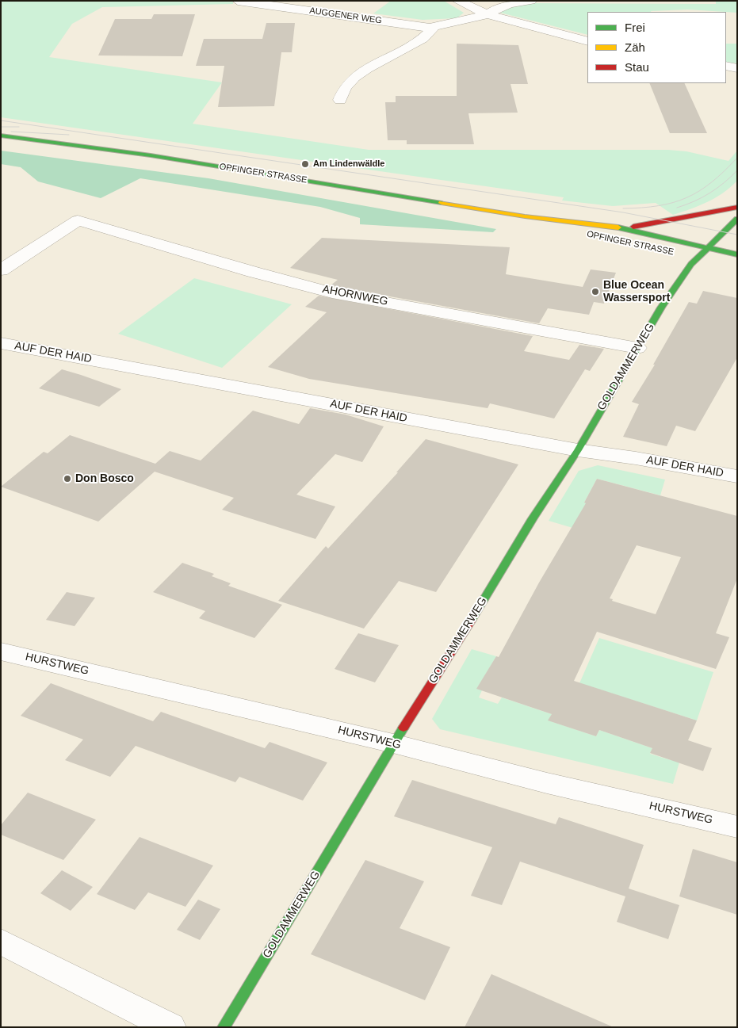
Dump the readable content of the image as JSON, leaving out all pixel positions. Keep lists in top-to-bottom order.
{
  "streets": {
    "street": [
      "AUGGENER WEG",
      "OPFINGER STRASSE",
      "AHORNWEG",
      "AUF DER HAID",
      "GOLDAMMERWEG",
      "HURSTWEG"
    ]
  },
  "crossings": [
    ["OPFINGER STRASSE", "GOLDAMMERWEG"],
    ["AHORNWEG", "GOLDAMMERWEG"],
    ["AUF DER HAID", "GOLDAMMERWEG"],
    ["GOLDAMMERWEG", "HURSTWEG"]
  ],
  "places": ["Am Lindenwäldle", "Blue Ocean Wassersport", "Don Bosco"],
  "legend": ["Frei", "Zäh", "Stau"]
}
